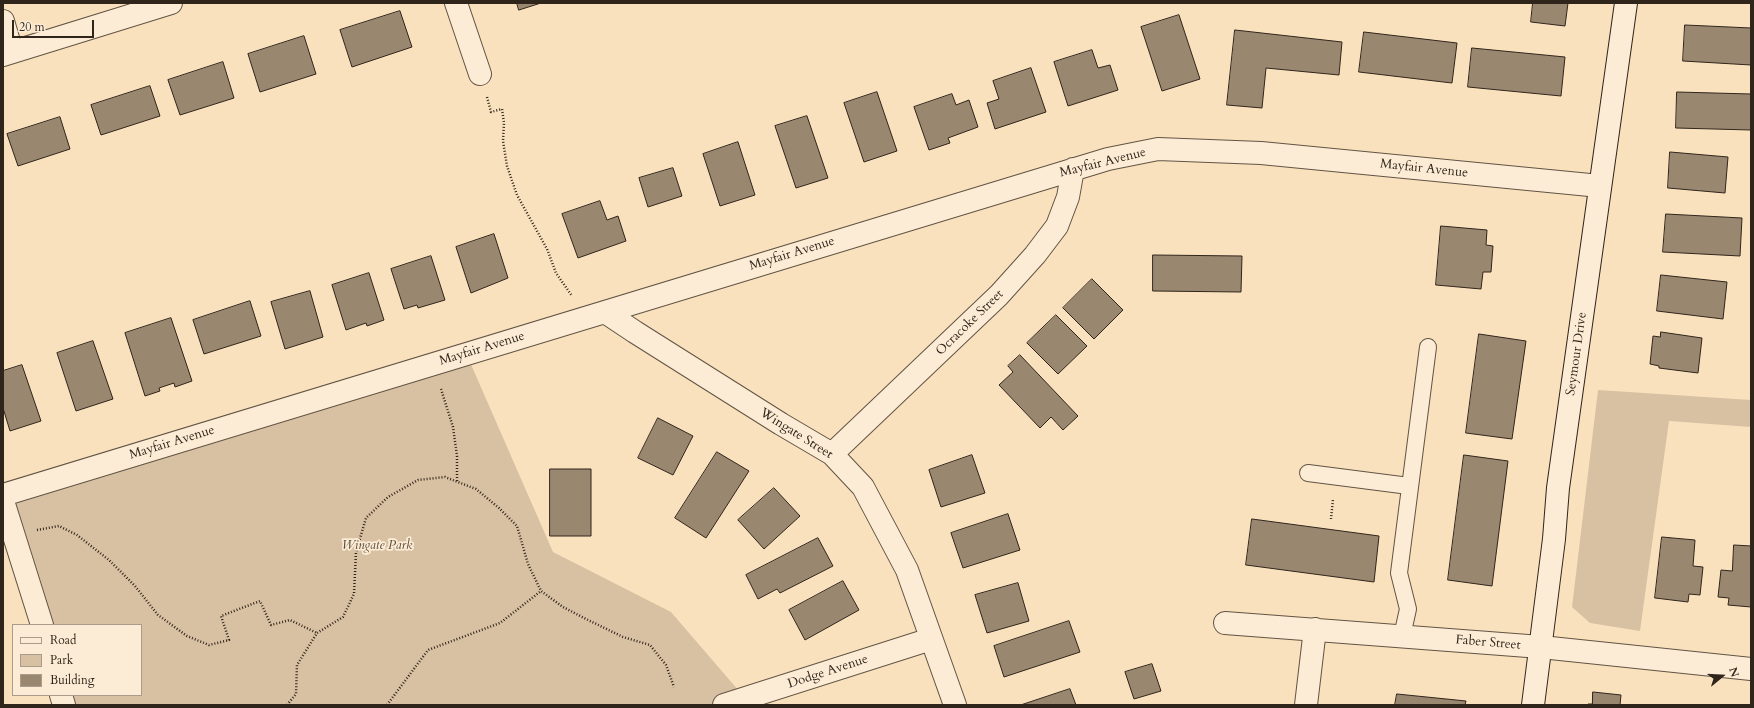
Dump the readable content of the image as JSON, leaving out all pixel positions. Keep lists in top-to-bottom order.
{
  "streets": {
    "street": [
      "Mayfair Avenue",
      "Ocracoke Street",
      "Seymour Drive",
      "Wingate Street",
      "Faber Street",
      "Dodge Avenue"
    ]
  },
  "crossings": [
    ["Mayfair Avenue", "Ocracoke Street"],
    ["Mayfair Avenue", "Seymour Drive"],
    ["Mayfair Avenue", "Wingate Street"],
    ["Ocracoke Street", "Wingate Street"],
    ["Seymour Drive", "Faber Street"],
    ["Wingate Street", "Dodge Avenue"]
  ],
  "parks": ["Wingate Park"],
  "legend": ["Road", "Park", "Building"],
  "scale_bar": "20 m",
  "north": "right"
}
